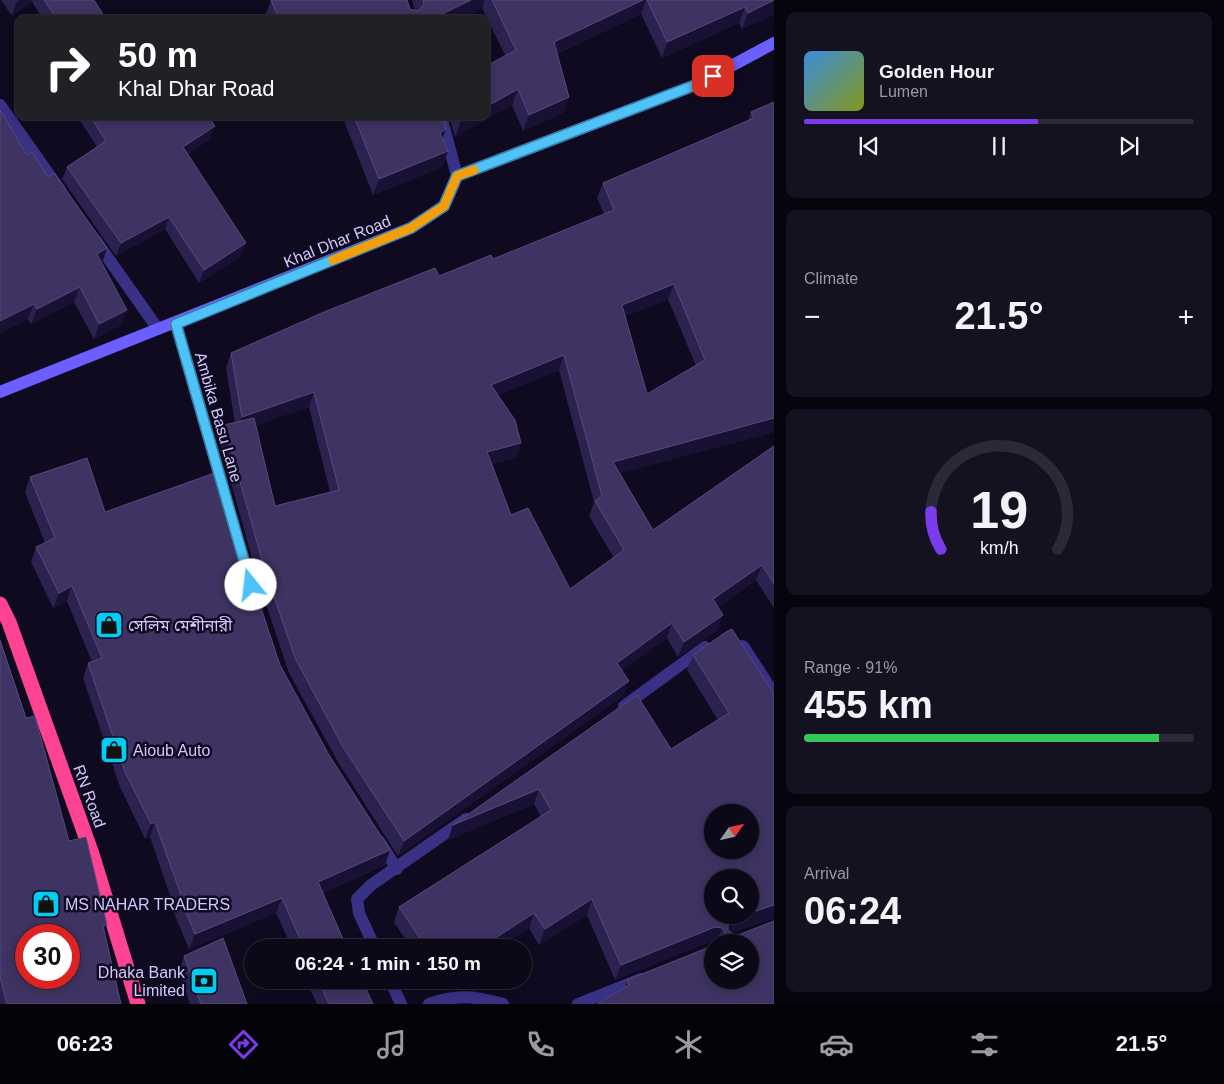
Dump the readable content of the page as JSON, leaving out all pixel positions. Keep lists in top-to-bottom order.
{
  "streets": {
    "highway": ["RN Road"],
    "street": ["Khal Dhar Road", "Ambika Basu Lane"]
  },
  "crossings": [
    ["Khal Dhar Road", "Ambika Basu Lane"]
  ],
  "places": {
    "shop": ["সেলিম মেশীনারী", "Aioub Auto", "MS NAHAR TRADERS"],
    "bank": ["Dhaka Bank Limited"]
  },
  "north": "top right",
  "page": {
    "turn": ["50 m", "Khal Dhar Road"],
    "song": ["Golden Hour", "Lumen"],
    "tile": [
      "Climate",
      ["Range · 91%", "455 km"],
      ["Arrival", "06:24"]
    ],
    "heat": ["−", "21.5°", "+"],
    "limit": "30",
    "trip": "06:24 · 1 min · 150 m",
    "tabs": ["06:23", "21.5°"],
    "gauge": ["19", "km/h"]
  }
}
